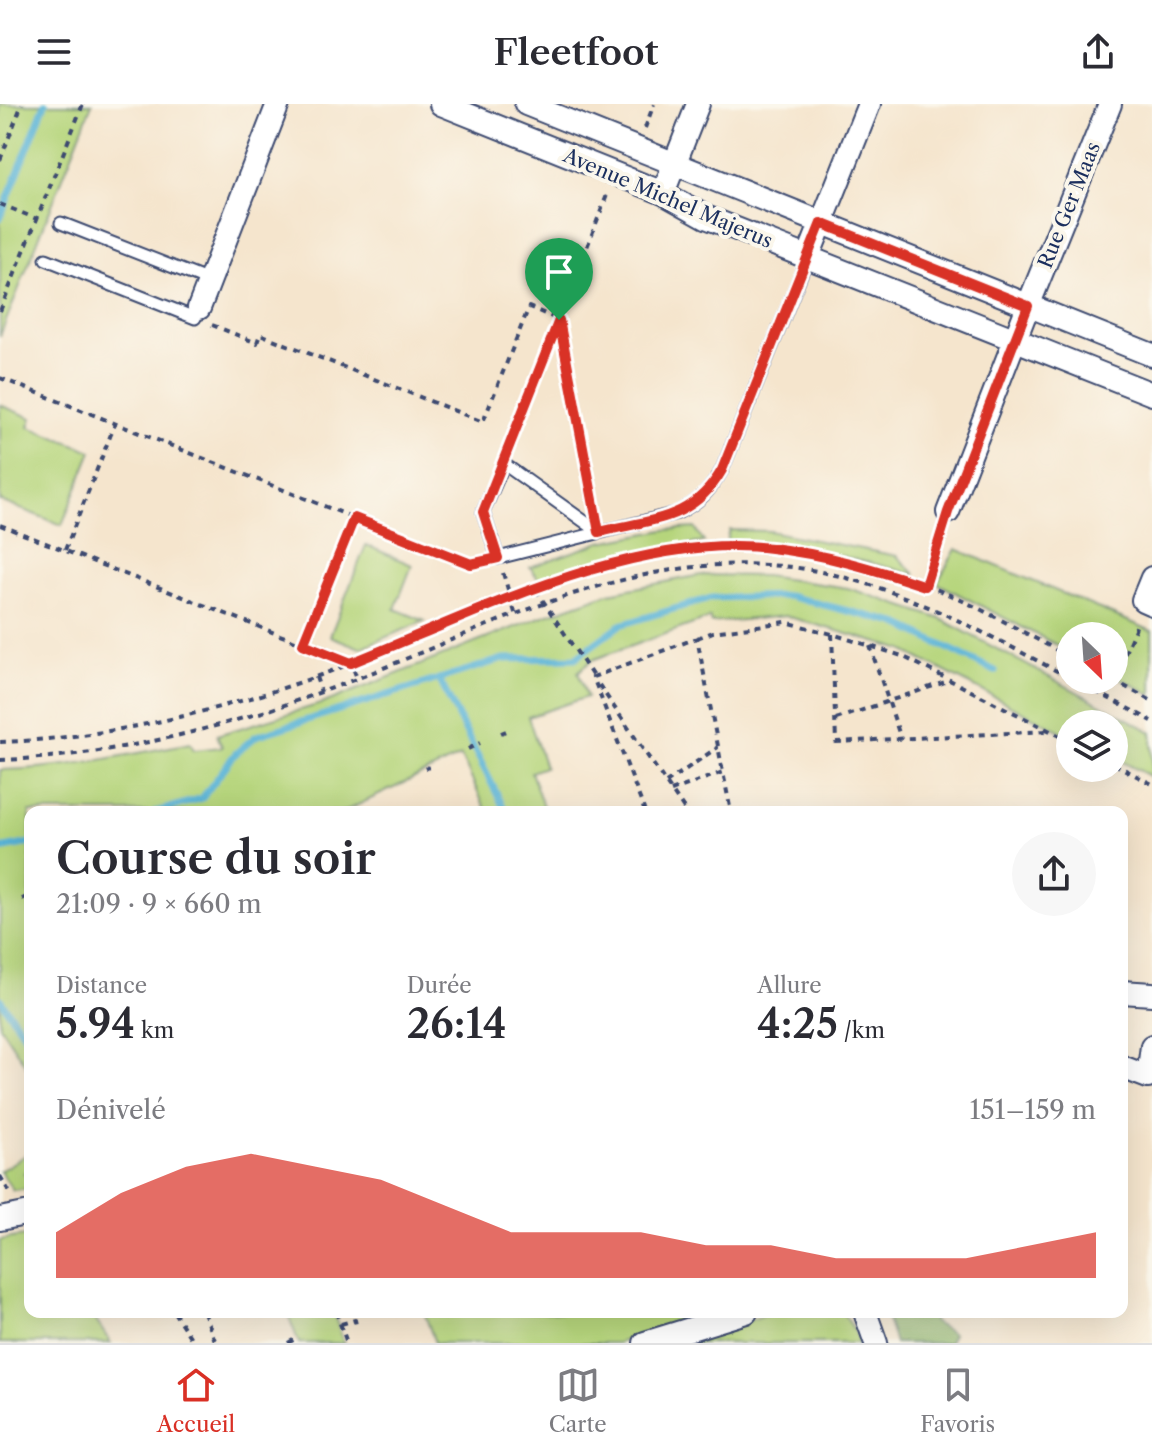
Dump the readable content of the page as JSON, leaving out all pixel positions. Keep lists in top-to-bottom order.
{
  "streets": {
    "street": ["Avenue Michel Majerus", "Rue Ger Maas"]
  },
  "crossings": [
    ["Avenue Michel Majerus", "Rue Ger Maas"]
  ],
  "north": "bottom right",
  "page": {
    "header": "Fleetfoot",
    "heading": ["Course du soir", "21:09 · 9 × 660 m"],
    "stats": [
      ["Distance", "5.94 km"],
      ["Durée", "26:14"],
      ["Allure", "4:25 /km"]
    ],
    "chart": ["Dénivelé", "151–159 m"],
    "tabs": ["Accueil", "Carte", "Favoris"]
  }
}
